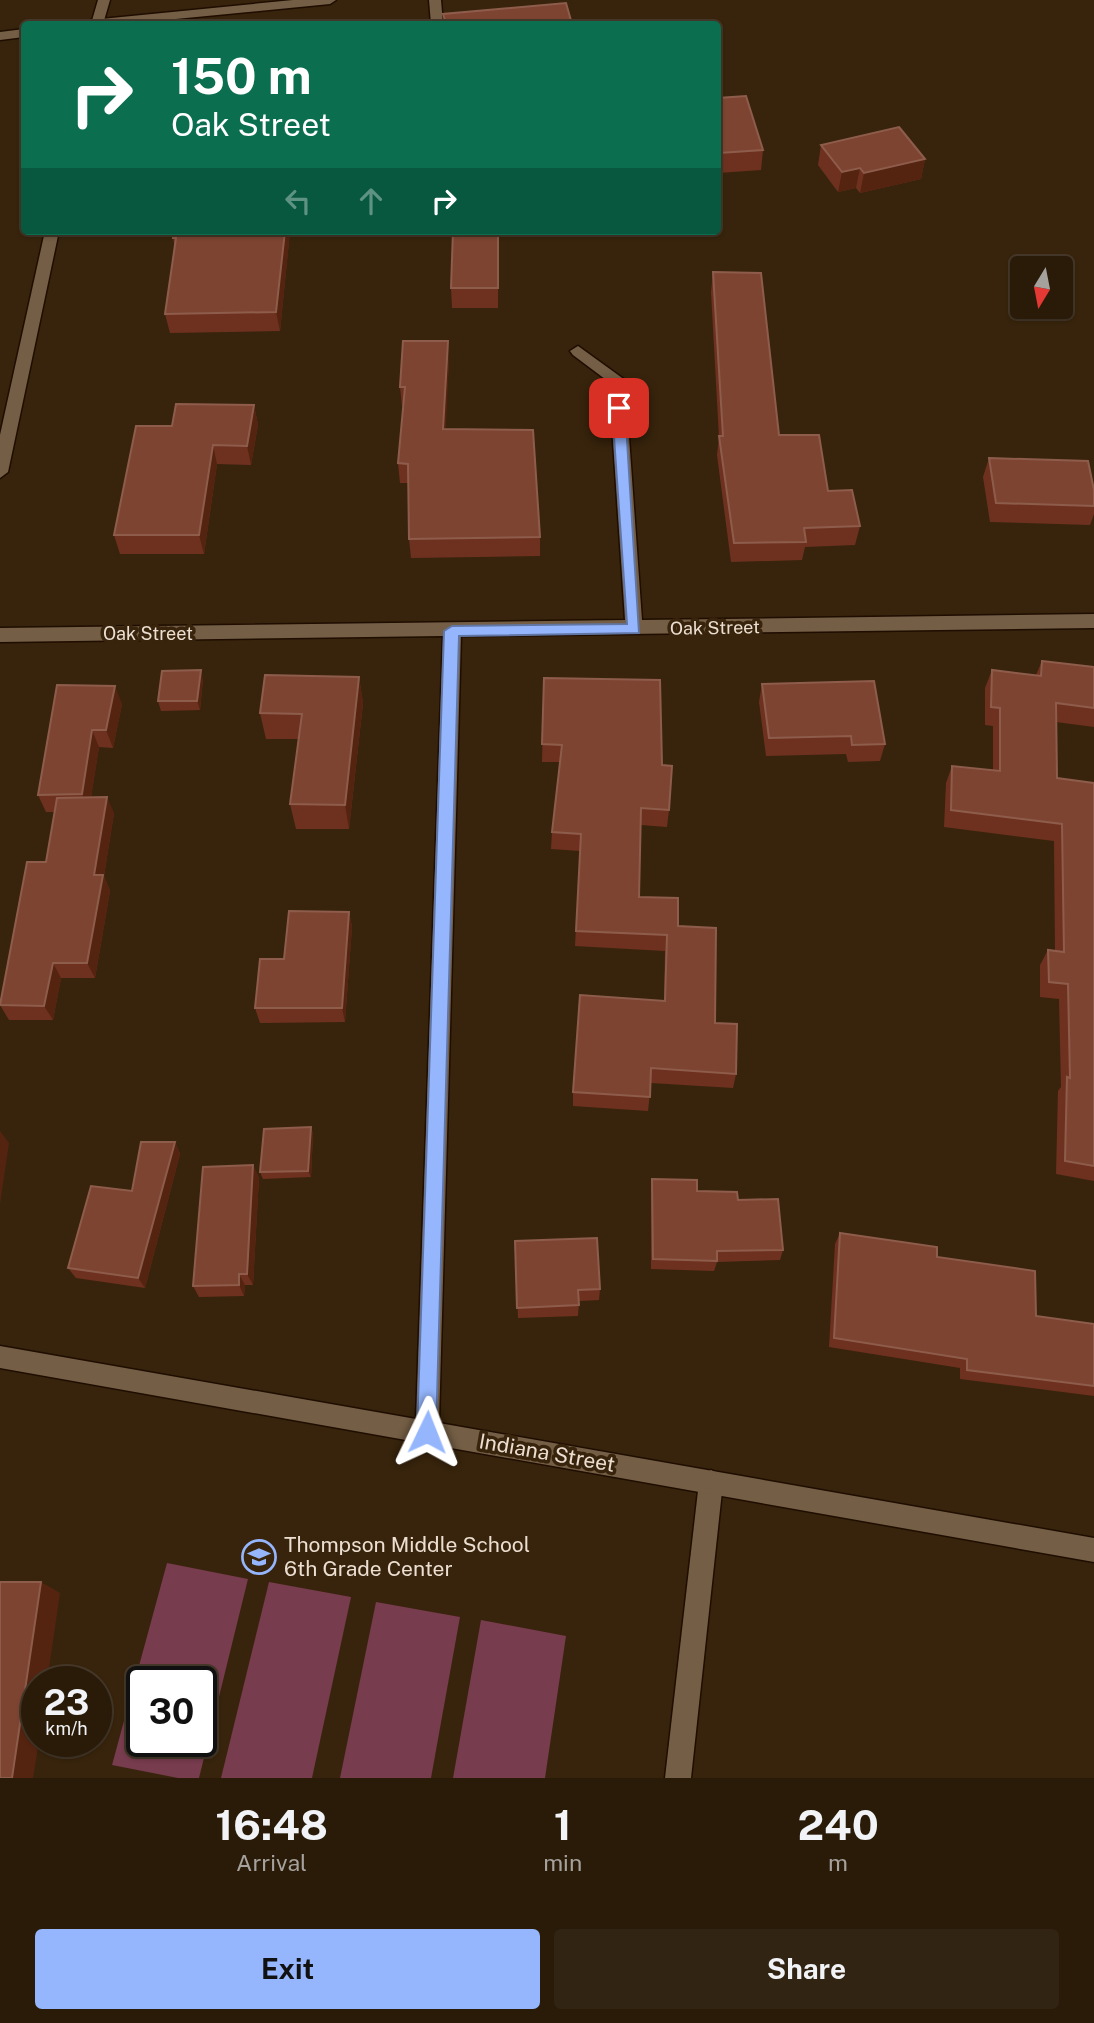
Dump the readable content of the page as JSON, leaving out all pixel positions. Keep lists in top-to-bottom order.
{
  "streets": {
    "street": ["Oak Street", "Indiana Street"]
  },
  "places": {
    "school or university": ["Thompson Middle School 6th Grade Center"]
  },
  "north": "bottom",
  "page": {
    "turn": ["150 m", "Oak Street"],
    "speed": "23 km/h",
    "limit": "30",
    "eta": [
      "16:48",
      "Arrival",
      "1",
      "min",
      "240",
      "m"
    ],
    "buttons": ["Exit", "Share"]
  }
}
